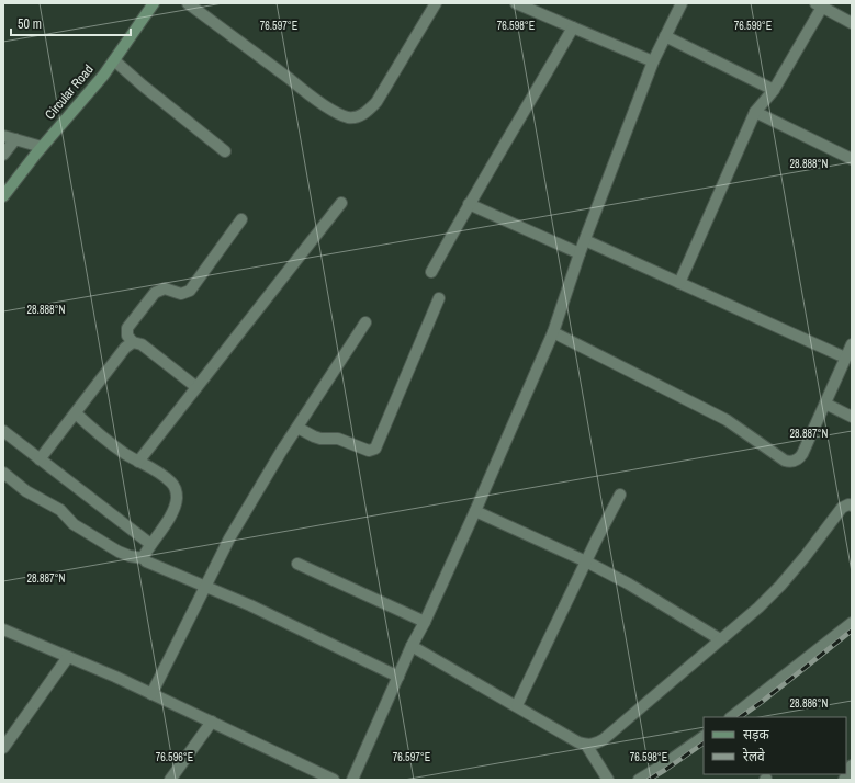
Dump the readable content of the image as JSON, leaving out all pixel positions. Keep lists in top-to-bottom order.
{
  "streets": {
    "main road": ["Circular Road"]
  },
  "legend": ["सड़क", "रेलवे"],
  "scale_bar": "50 m",
  "coordinates": [
    "76.597°E",
    "76.598°E",
    "76.599°E",
    "28.888°N",
    "28.887°N",
    "28.886°N",
    "76.596°E"
  ]
}
